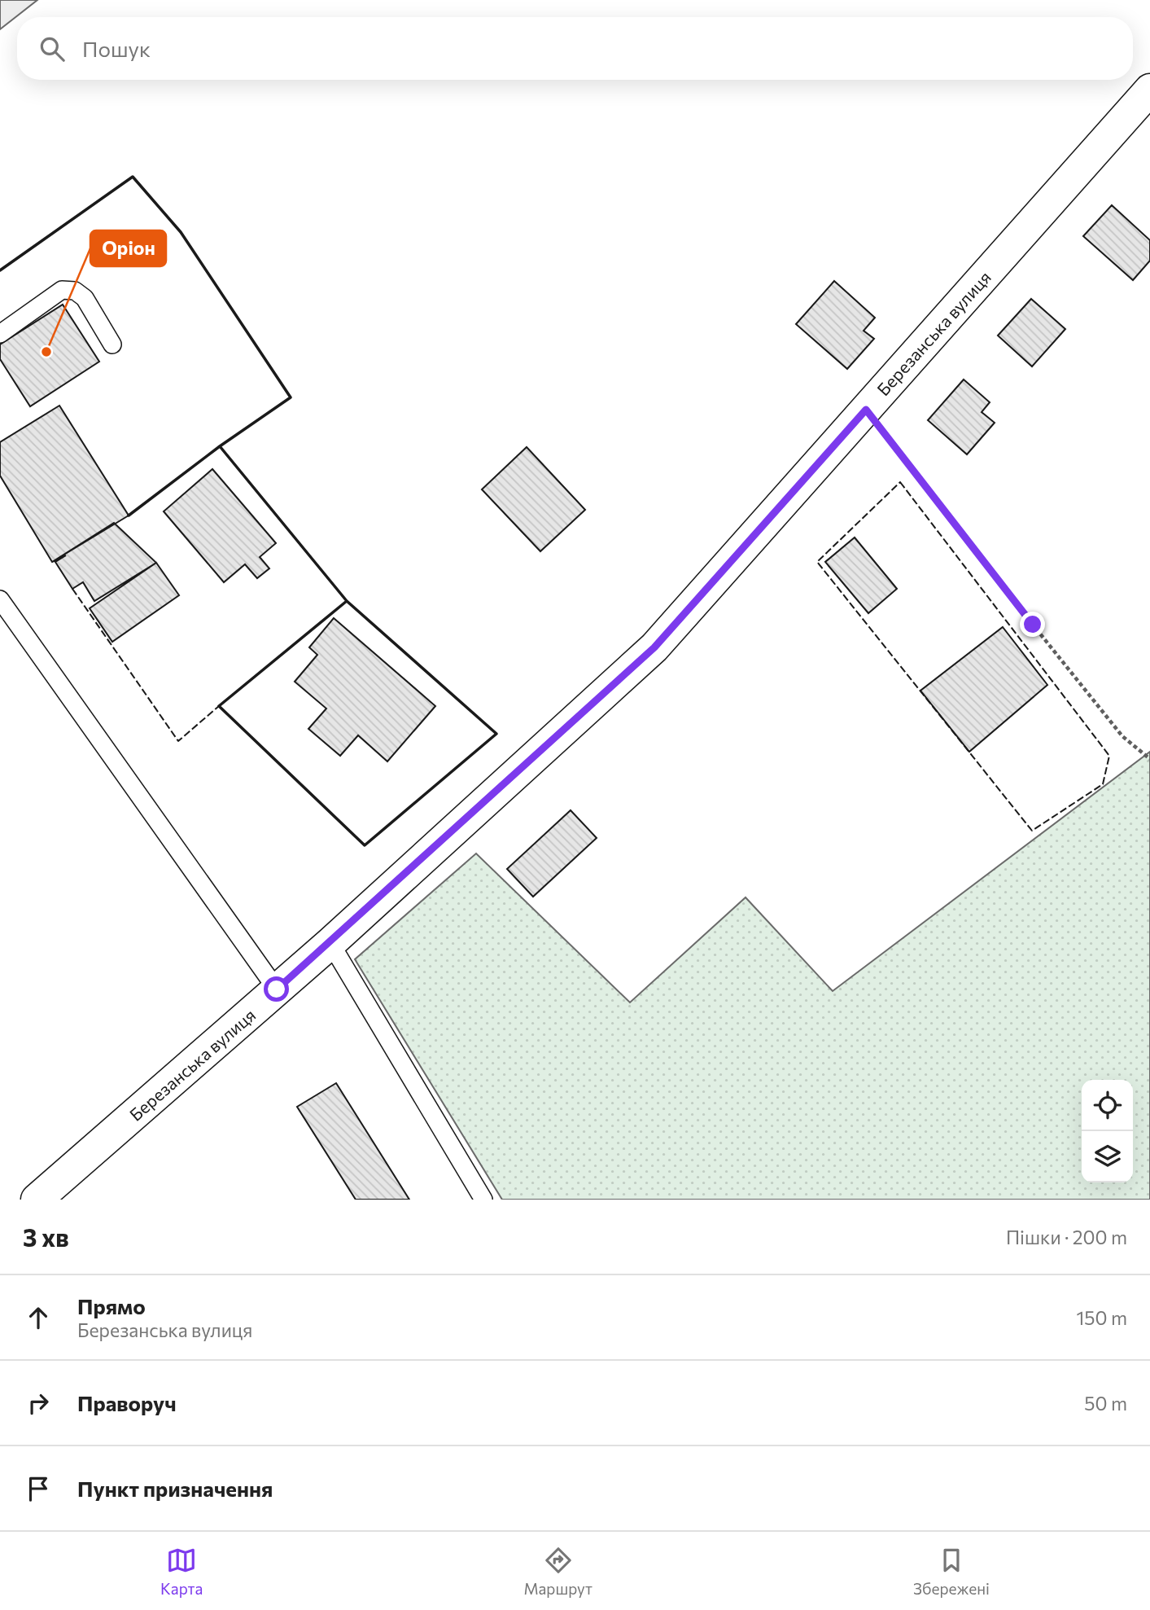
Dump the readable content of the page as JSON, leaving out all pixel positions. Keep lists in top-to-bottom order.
{
  "streets": {
    "street": ["Березанська вулиця"]
  },
  "places": ["Оріон"],
  "page": {
    "search": "Пошук",
    "heading": ["3 хв", "Пішки · 200 m"],
    "list": [
      ["Прямо", "Березанська вулиця", "150 m"],
      ["Праворуч", "50 m"],
      "Пункт призначення"
    ],
    "nav": ["Карта", "Маршрут", "Збережені"]
  }
}
